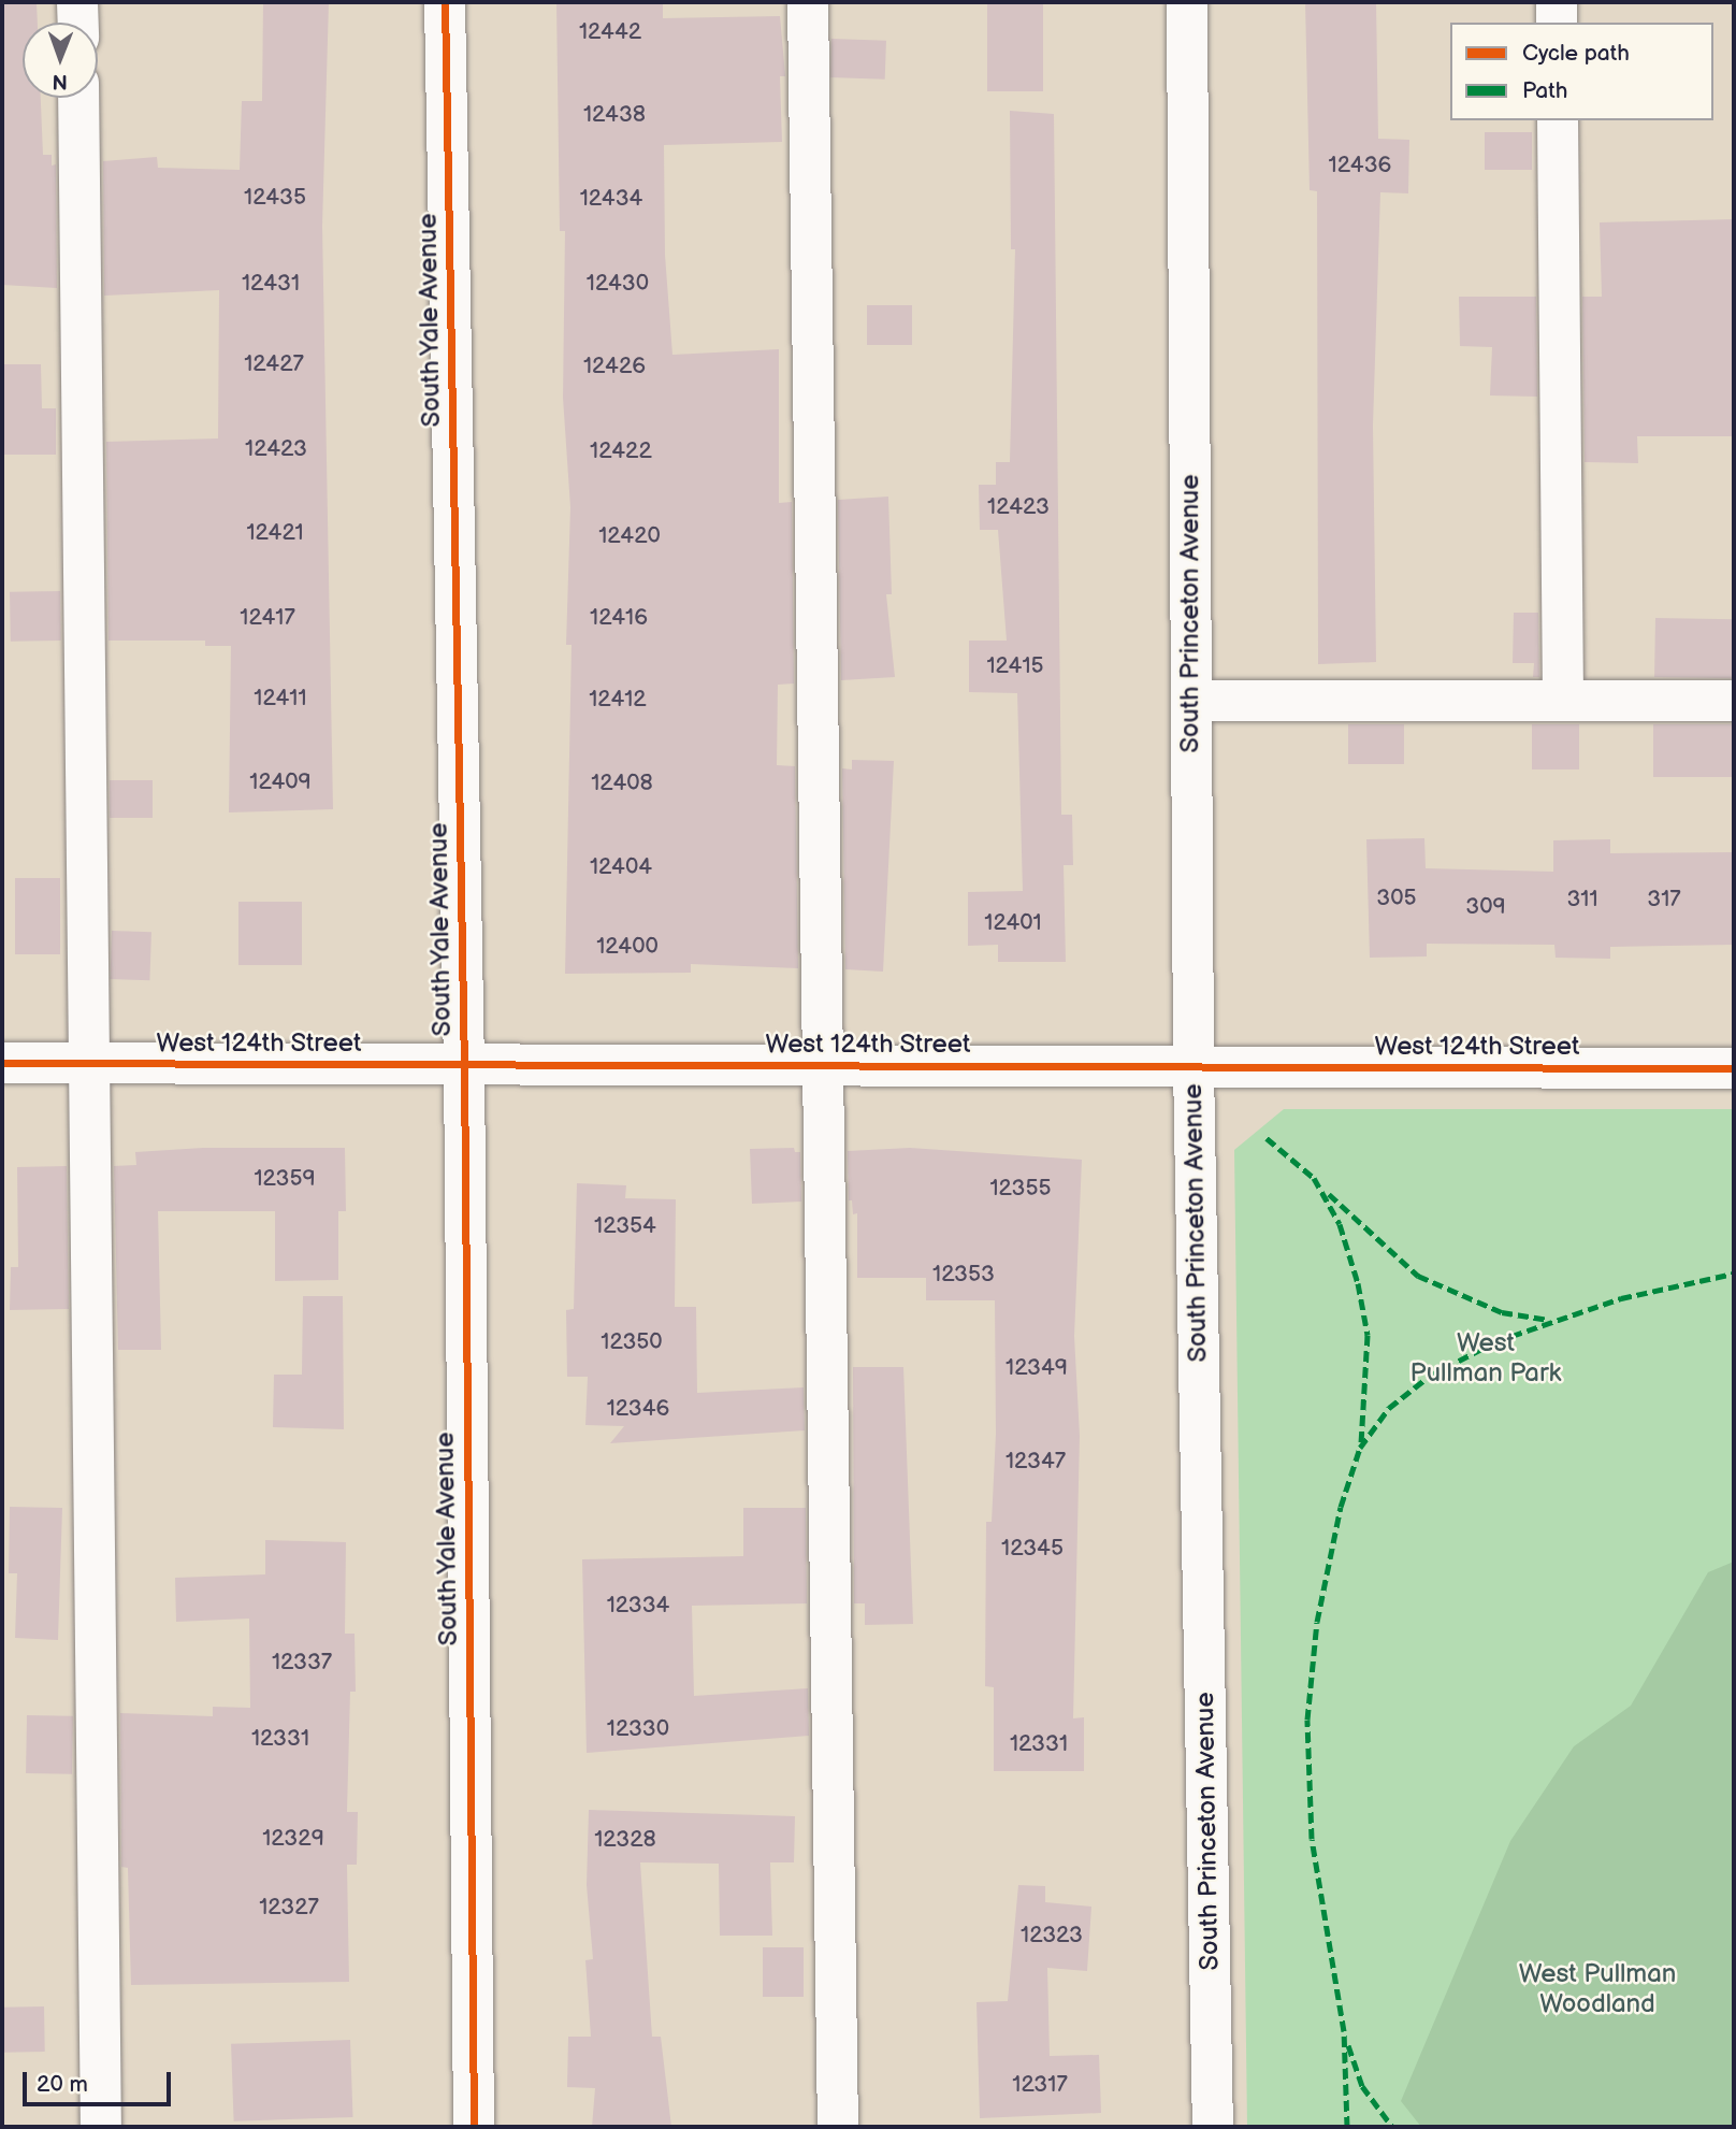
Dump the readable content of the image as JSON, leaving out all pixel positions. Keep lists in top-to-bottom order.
{
  "streets": {
    "street": ["South Yale Avenue", "South Princeton Avenue", "West 124th Street"]
  },
  "crossings": [
    ["South Yale Avenue", "West 124th Street"],
    ["South Princeton Avenue", "West 124th Street"]
  ],
  "parks": ["West Pullman Park", "West Pullman Woodland"],
  "house_numbers": [
    "12442",
    "12438",
    "12436",
    "12435",
    "12434",
    "12431",
    "12430",
    "12427",
    "12426",
    "12423",
    "12422",
    "12423",
    "12421",
    "12420",
    "12417",
    "12416",
    "12415",
    "12411",
    "12412",
    "12409",
    "12408",
    "12404",
    "305",
    "311",
    "317",
    "309",
    "12401",
    "12400",
    "12359",
    "12355",
    "12354",
    "12353",
    "12350",
    "12349",
    "12346",
    "12347",
    "12345",
    "12334",
    "12337",
    "12330",
    "12331",
    "12331",
    "12329",
    "12328",
    "12327",
    "12323",
    "12317"
  ],
  "legend": ["Cycle path", "Path"],
  "scale_bar": "20 m",
  "north": "bottom"
}
